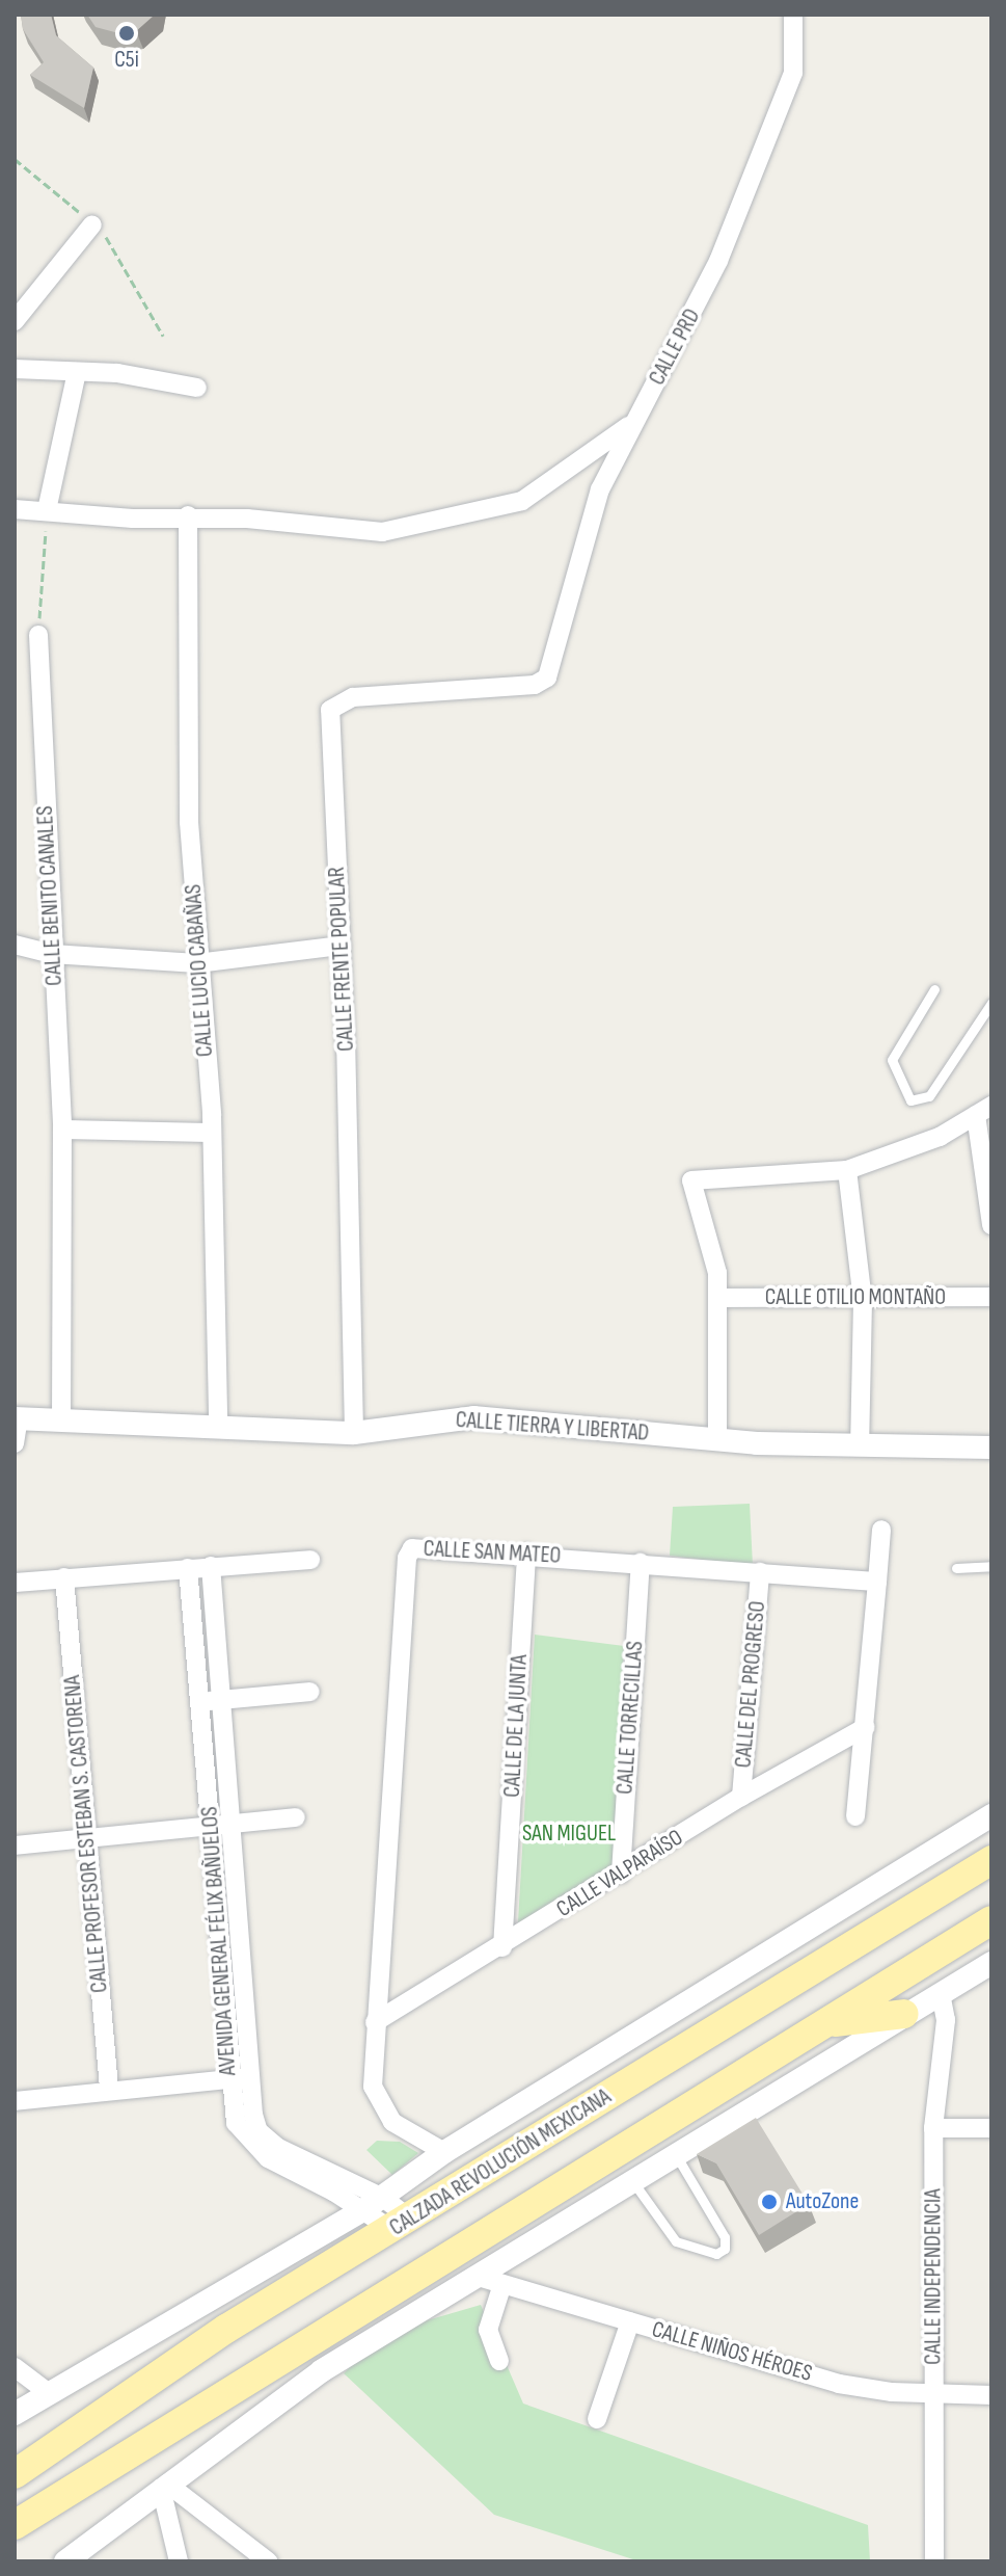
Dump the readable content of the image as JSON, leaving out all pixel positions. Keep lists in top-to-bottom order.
{
  "streets": {
    "main road": ["CALZADA REVOLUCIÓN MEXICANA"],
    "street": [
      "CALLE PRD",
      "CALLE BENITO CANALES",
      "CALLE FRENTE POPULAR",
      "CALLE LUCIO CABAÑAS",
      "CALLE OTILIO MONTAÑO",
      "CALLE TIERRA Y LIBERTAD",
      "CALLE SAN MATEO",
      "CALLE DEL PROGRESO",
      "CALLE TORRECILLAS",
      "CALLE DE LA JUNTA",
      "CALLE PROFESOR ESTEBAN S. CASTORENA",
      "CALLE VALPARAÍSO",
      "AVENIDA GENERAL FÉLIX BAÑUELOS",
      "CALLE INDEPENDENCIA",
      "CALLE NIÑOS HÉROES"
    ]
  },
  "crossings": [
    ["CALLE PRD", "CALLE FRENTE POPULAR"],
    ["CALLE BENITO CANALES", "CALLE TIERRA Y LIBERTAD"],
    ["CALLE FRENTE POPULAR", "CALLE TIERRA Y LIBERTAD"],
    ["CALLE LUCIO CABAÑAS", "CALLE TIERRA Y LIBERTAD"],
    ["CALLE SAN MATEO", "CALLE DEL PROGRESO"],
    ["CALLE SAN MATEO", "CALLE TORRECILLAS"],
    ["CALLE SAN MATEO", "CALLE DE LA JUNTA"],
    ["CALLE SAN MATEO", "CALLE VALPARAÍSO"],
    ["CALLE DEL PROGRESO", "CALLE VALPARAÍSO"],
    ["CALLE TORRECILLAS", "CALLE VALPARAÍSO"],
    ["CALLE DE LA JUNTA", "CALLE VALPARAÍSO"],
    ["CALLE INDEPENDENCIA", "CALLE NIÑOS HÉROES"]
  ],
  "parks": ["SAN MIGUEL"],
  "places": ["C5i", "AutoZone"]
}
